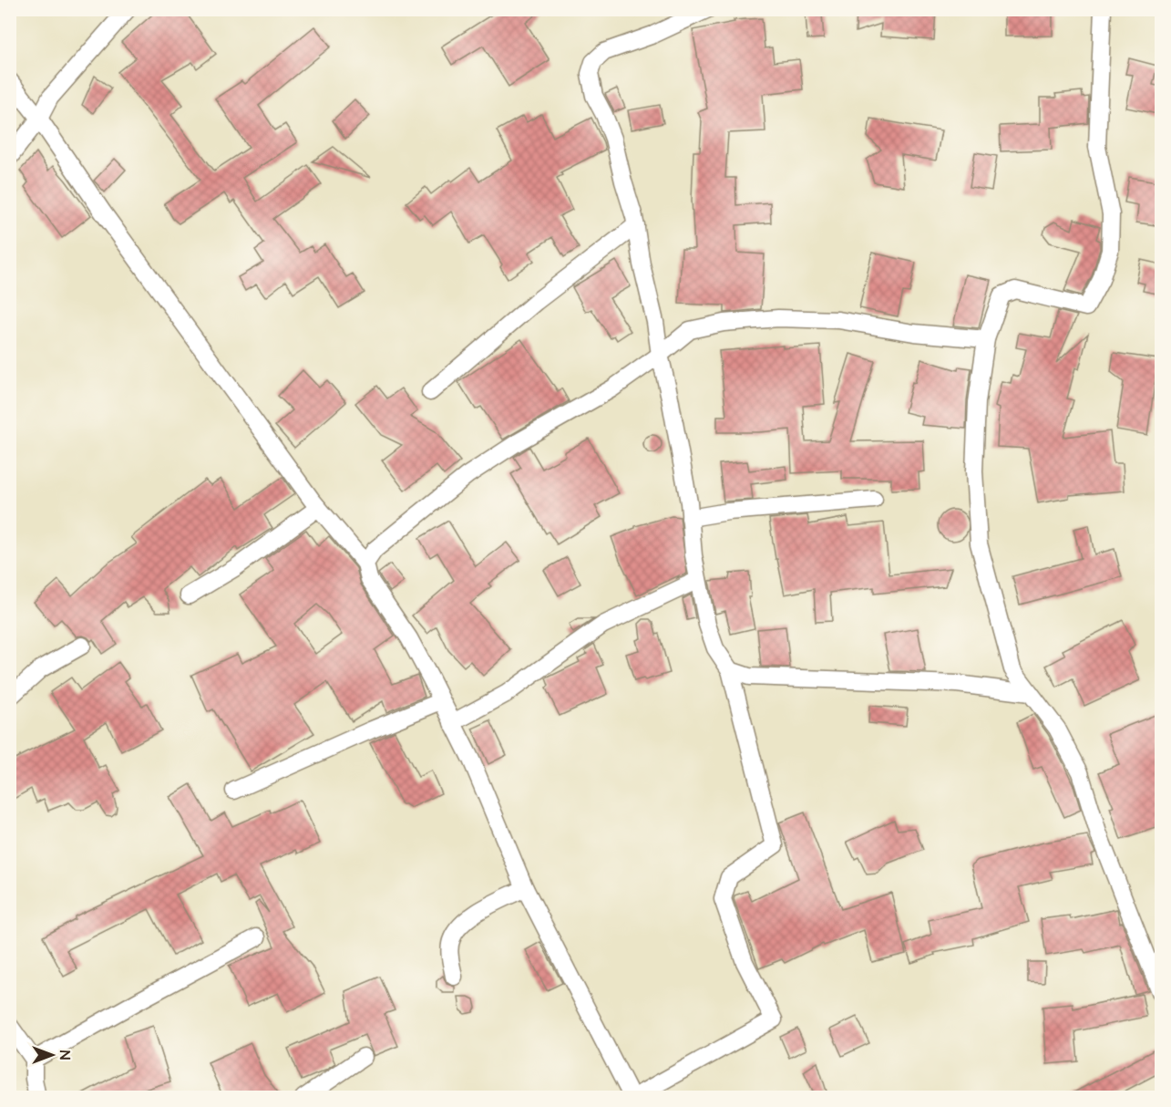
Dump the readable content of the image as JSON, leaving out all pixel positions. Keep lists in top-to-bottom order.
{
  "north": "right"
}
